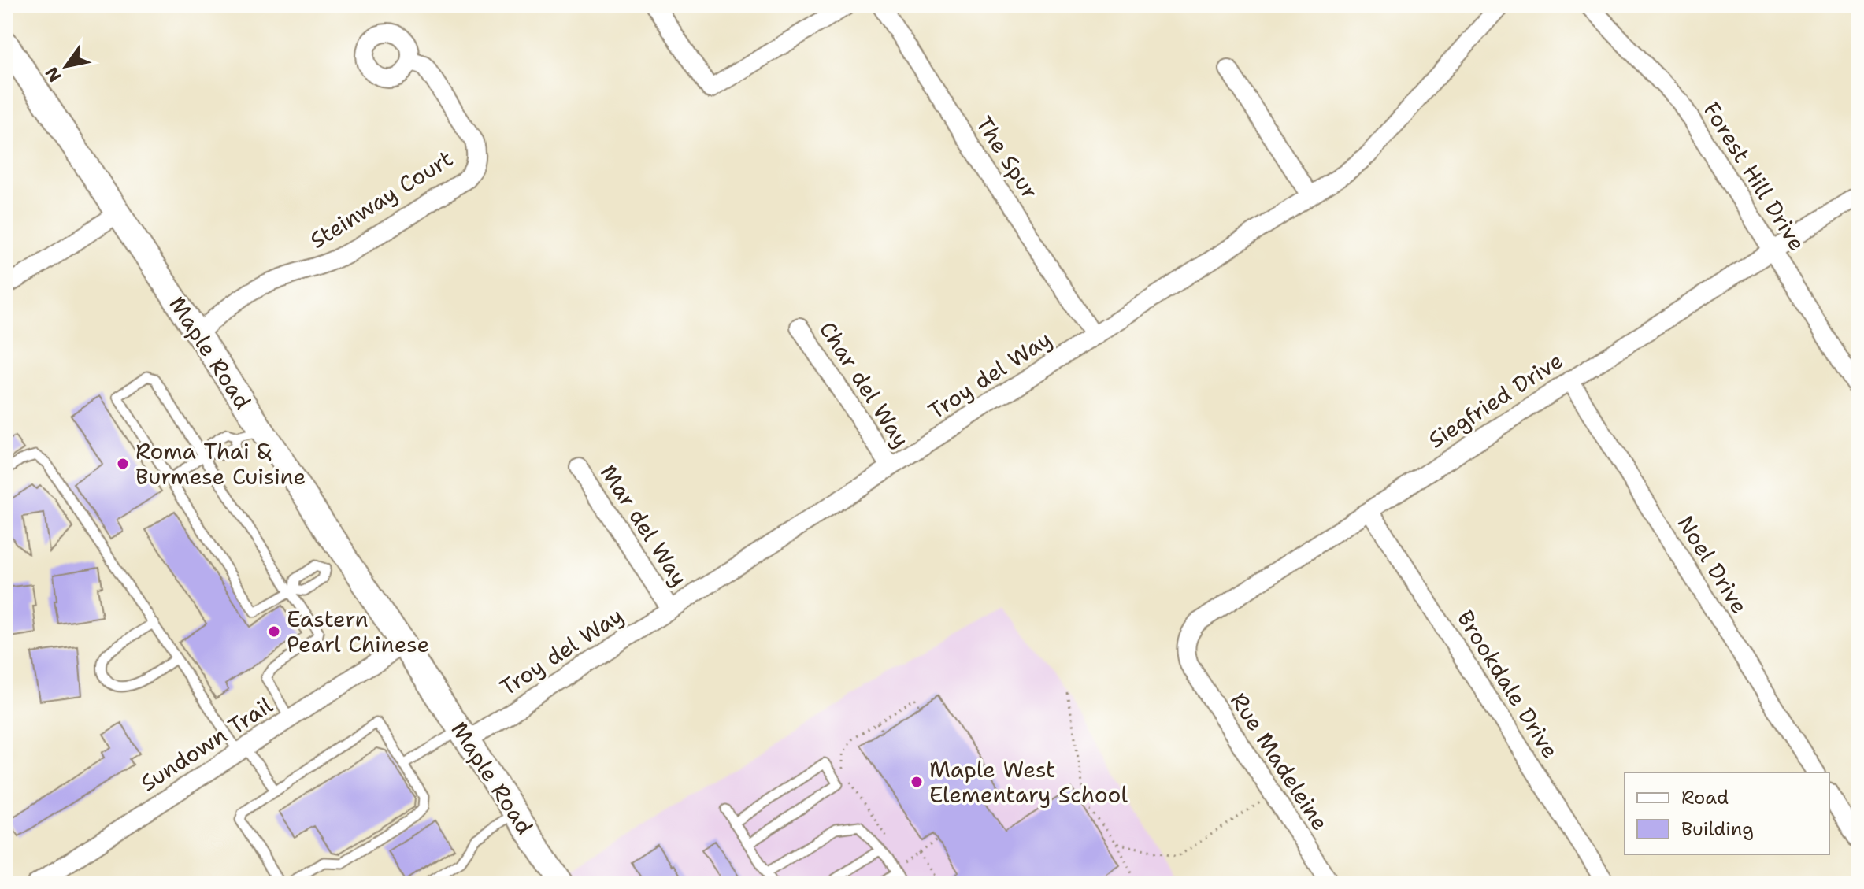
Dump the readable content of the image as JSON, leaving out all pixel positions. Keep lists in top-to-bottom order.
{
  "streets": {
    "main road": ["Maple Road"],
    "street": [
      "The Spur",
      "Forest Hill Drive",
      "Steinway Court",
      "Troy del Way",
      "Char del Way",
      "Siegfried Drive",
      "Mar del Way",
      "Noel Drive",
      "Brookdale Drive",
      "Sundown Trail",
      "Rue Madeleine"
    ]
  },
  "crossings": [
    ["The Spur", "Troy del Way"],
    ["Forest Hill Drive", "Siegfried Drive"],
    ["Steinway Court", "Maple Road"],
    ["Maple Road", "Troy del Way"],
    ["Maple Road", "Sundown Trail"],
    ["Troy del Way", "Char del Way"],
    ["Troy del Way", "Mar del Way"],
    ["Siegfried Drive", "Noel Drive"],
    ["Siegfried Drive", "Brookdale Drive"],
    ["Siegfried Drive", "Rue Madeleine"]
  ],
  "places": ["Roma Thai & Burmese Cuisine", "Eastern Pearl Chinese", "Maple West Elementary School"],
  "legend": ["Road", "Building"],
  "north": "bottom left"
}
